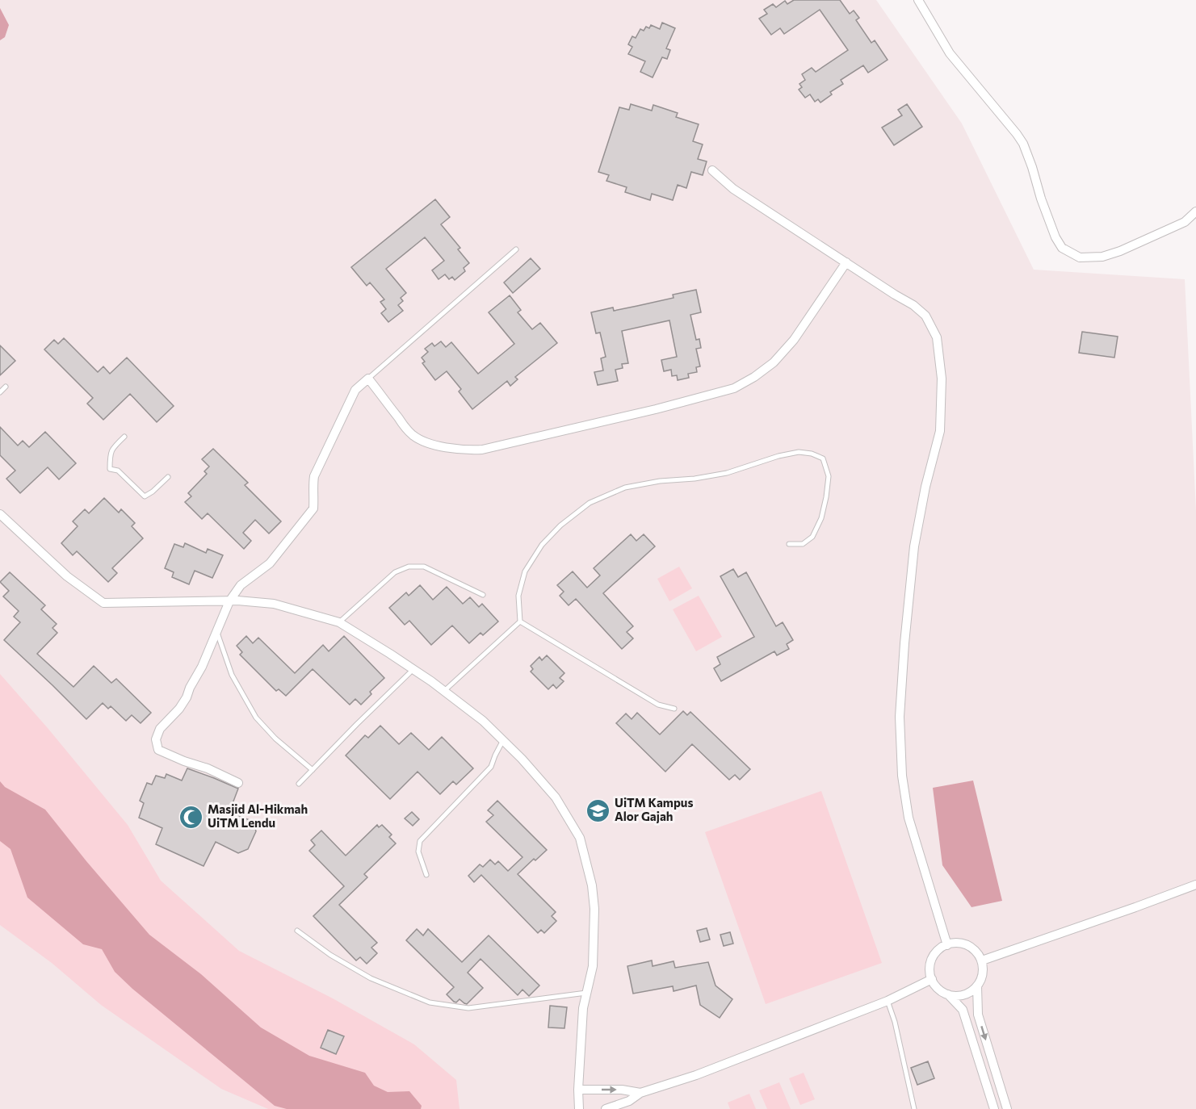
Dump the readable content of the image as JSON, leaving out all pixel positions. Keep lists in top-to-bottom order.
{
  "places": {
    "school or university": ["UiTM Kampus Alor Gajah"],
    "mosque": ["Masjid Al-Hikmah UiTM Lendu"]
  }
}
